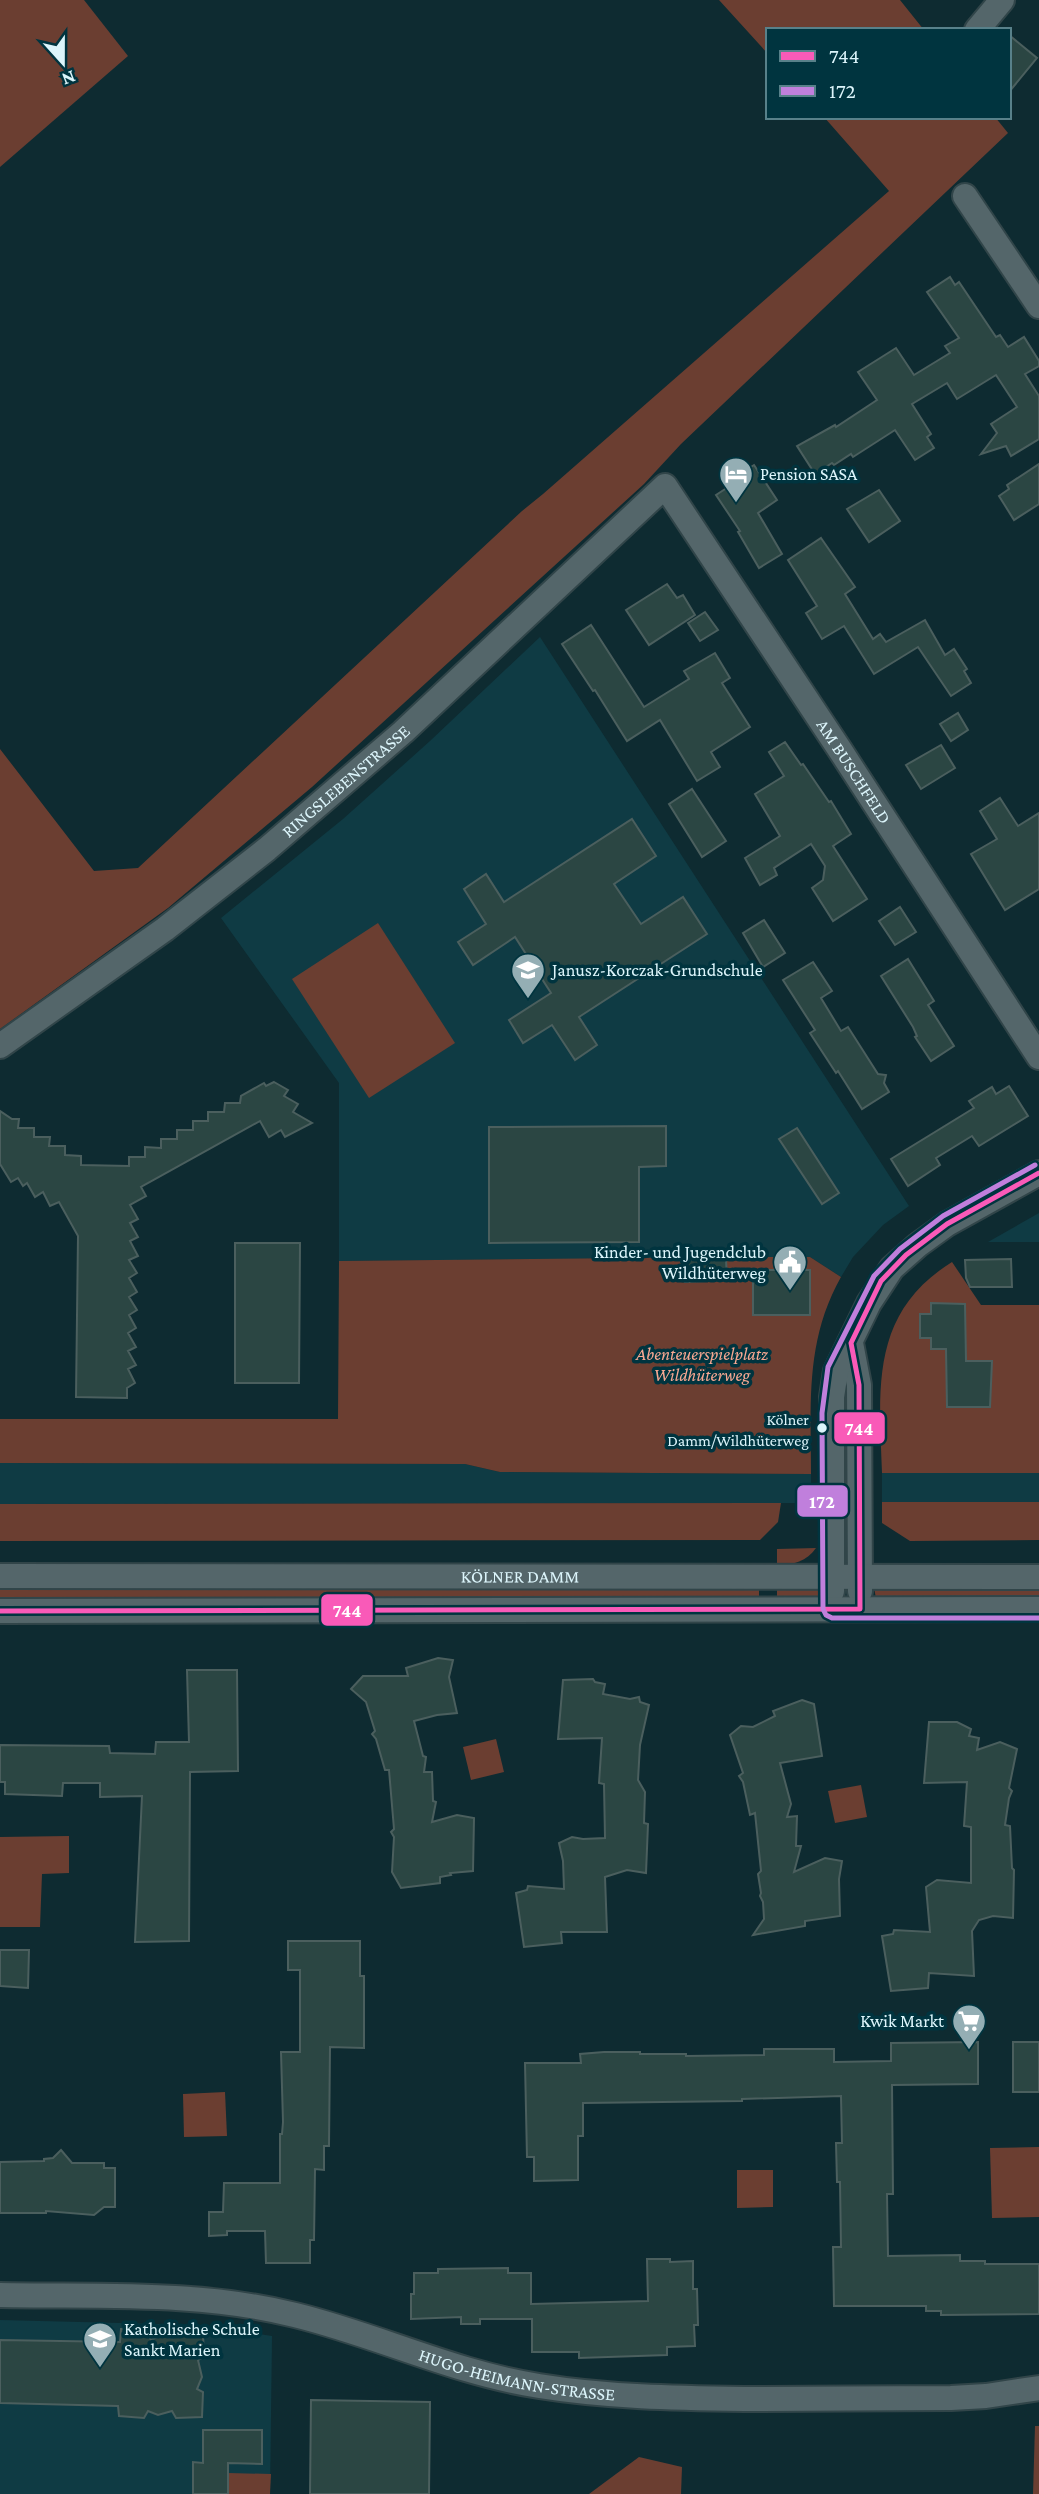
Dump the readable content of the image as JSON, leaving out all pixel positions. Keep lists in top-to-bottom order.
{
  "streets": {
    "street": [
      "AM BUSCHFELD",
      "RINGSLEBENSTRASSE",
      "KÖLNER DAMM",
      "HUGO-HEIMANN-STRASSE"
    ]
  },
  "crossings": [
    ["AM BUSCHFELD", "RINGSLEBENSTRASSE"]
  ],
  "parks": ["Abenteuerspielplatz Wildhüterweg"],
  "places": {
    "hotel": ["Pension SASA"],
    "school or university": ["Janusz-Korczak-Grundschule", "Katholische Schule Sankt Marien"],
    "public building": ["Kinder- und Jugendclub Wildhüterweg"],
    "other": ["Kölner Damm/Wildhüterweg"],
    "supermarket": ["Kwik Markt"]
  },
  "lines": ["transit line 172", "transit line 744"],
  "legend": ["744", "172"],
  "north": "bottom"
}
